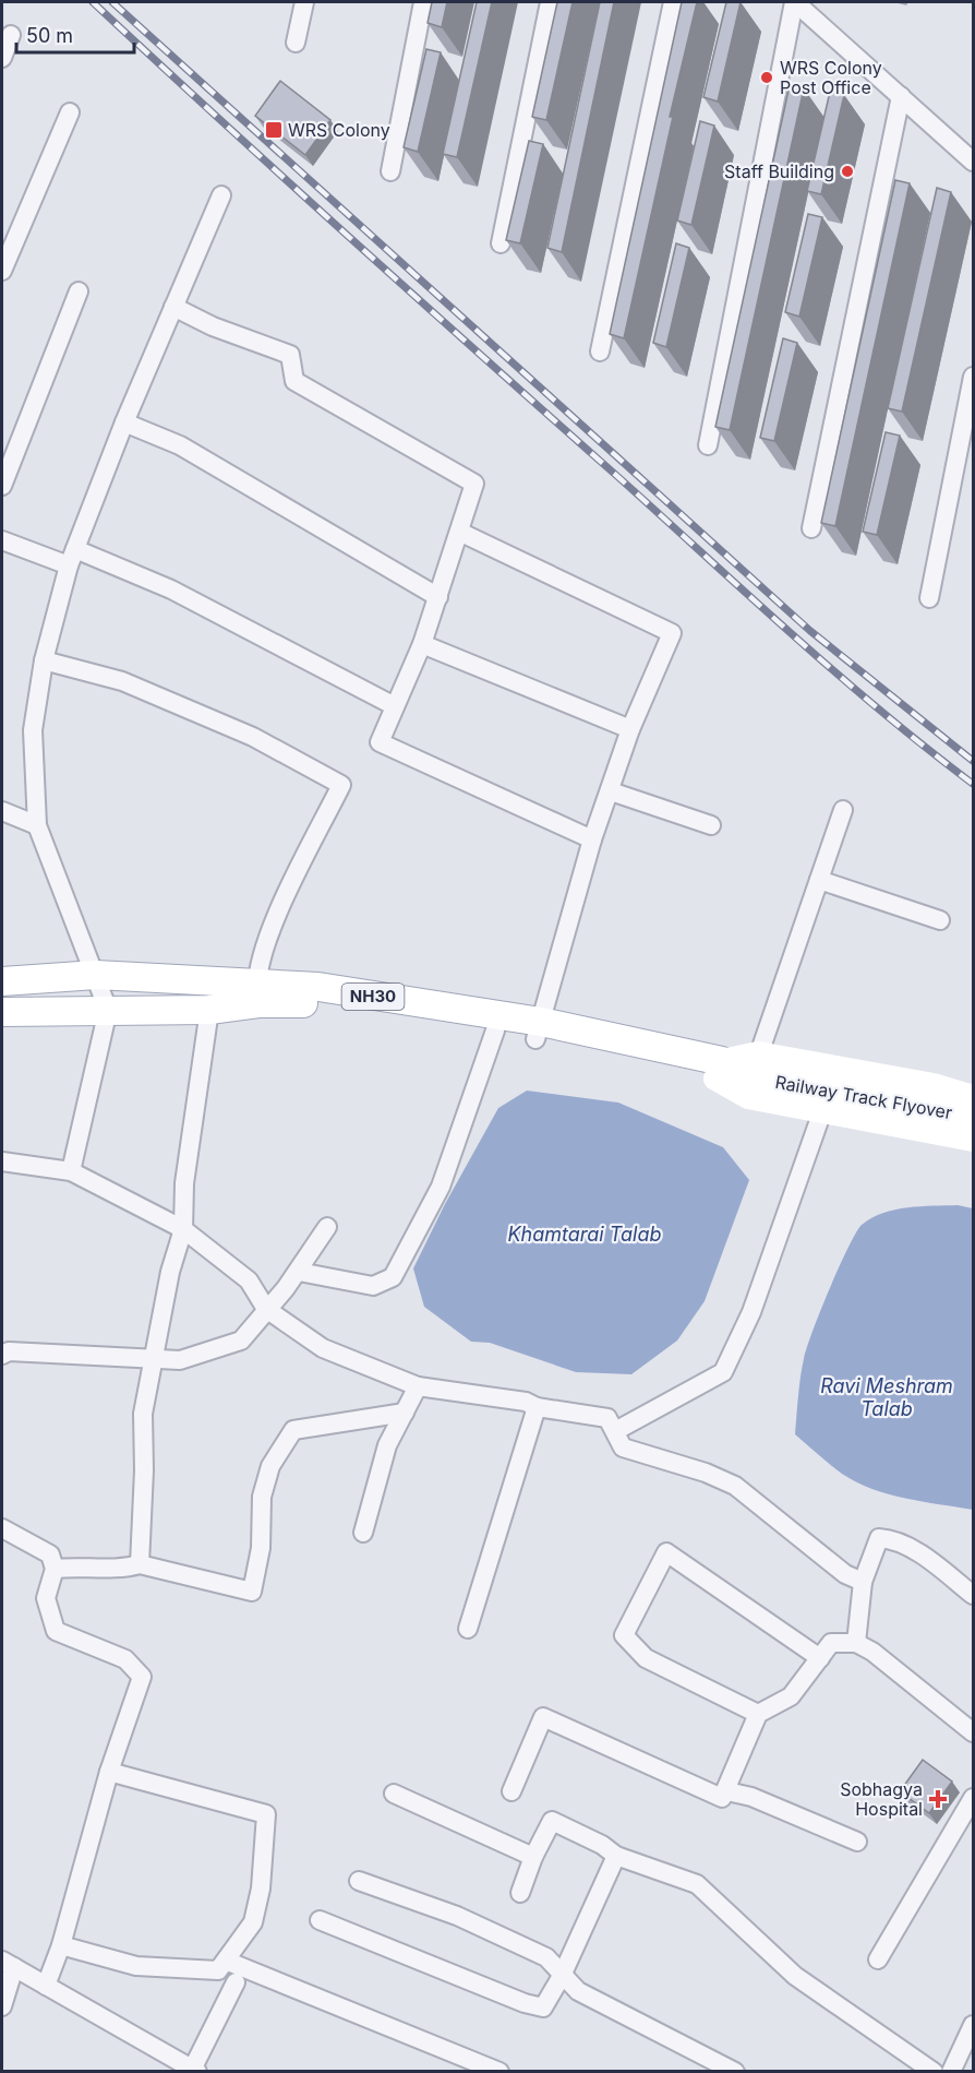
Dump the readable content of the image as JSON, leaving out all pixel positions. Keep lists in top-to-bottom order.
{
  "streets": {
    "main road": ["NH30", "Railway Track Flyover"]
  },
  "crossings": [
    ["NH30", "Railway Track Flyover"]
  ],
  "water": ["Khamtarai Talab", "Ravi Meshram Talab"],
  "places": {
    "other": ["WRS Colony Post Office", "Staff Building"],
    "transit": ["WRS Colony"],
    "health": ["Sobhagya Hospital"]
  },
  "scale_bar": "50 m"
}
